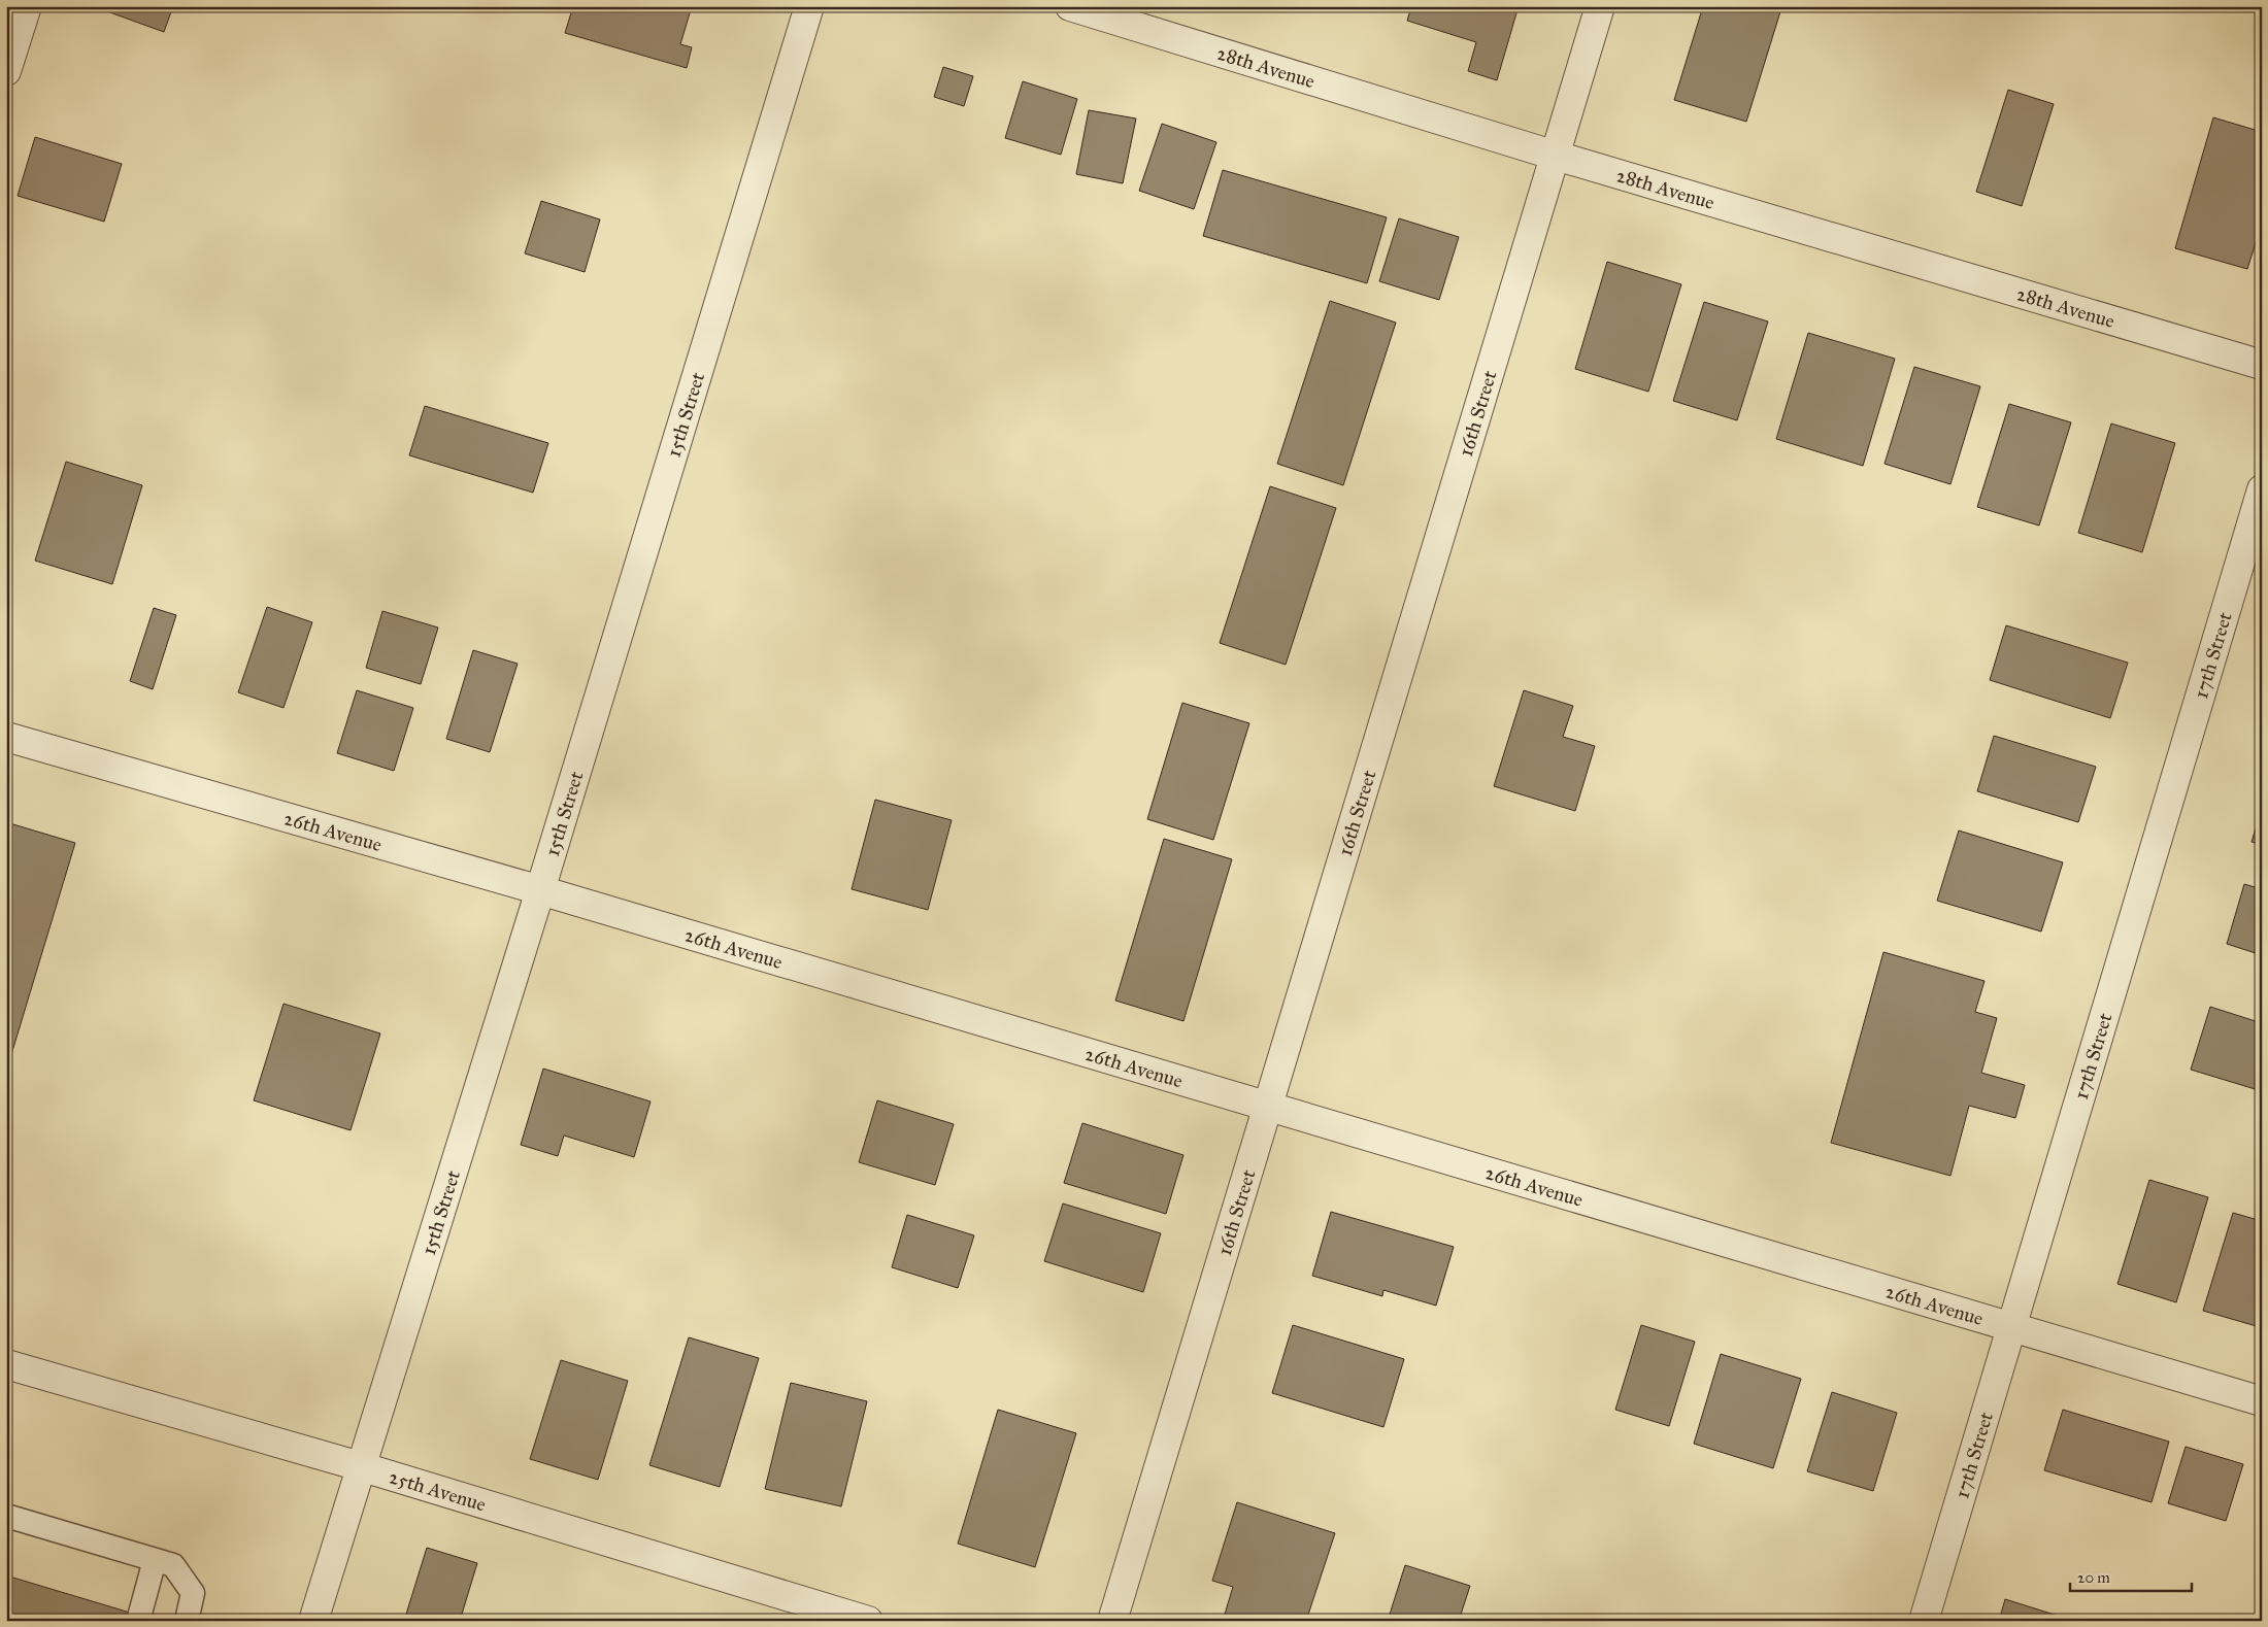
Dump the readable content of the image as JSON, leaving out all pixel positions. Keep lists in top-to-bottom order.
{
  "streets": {
    "street": [
      "28th Avenue",
      "16th Street",
      "15th Street",
      "17th Street",
      "26th Avenue",
      "25th Avenue"
    ]
  },
  "crossings": [
    ["28th Avenue", "16th Street"],
    ["16th Street", "26th Avenue"],
    ["15th Street", "26th Avenue"],
    ["15th Street", "25th Avenue"],
    ["17th Street", "26th Avenue"]
  ],
  "scale_bar": "20 m"
}
